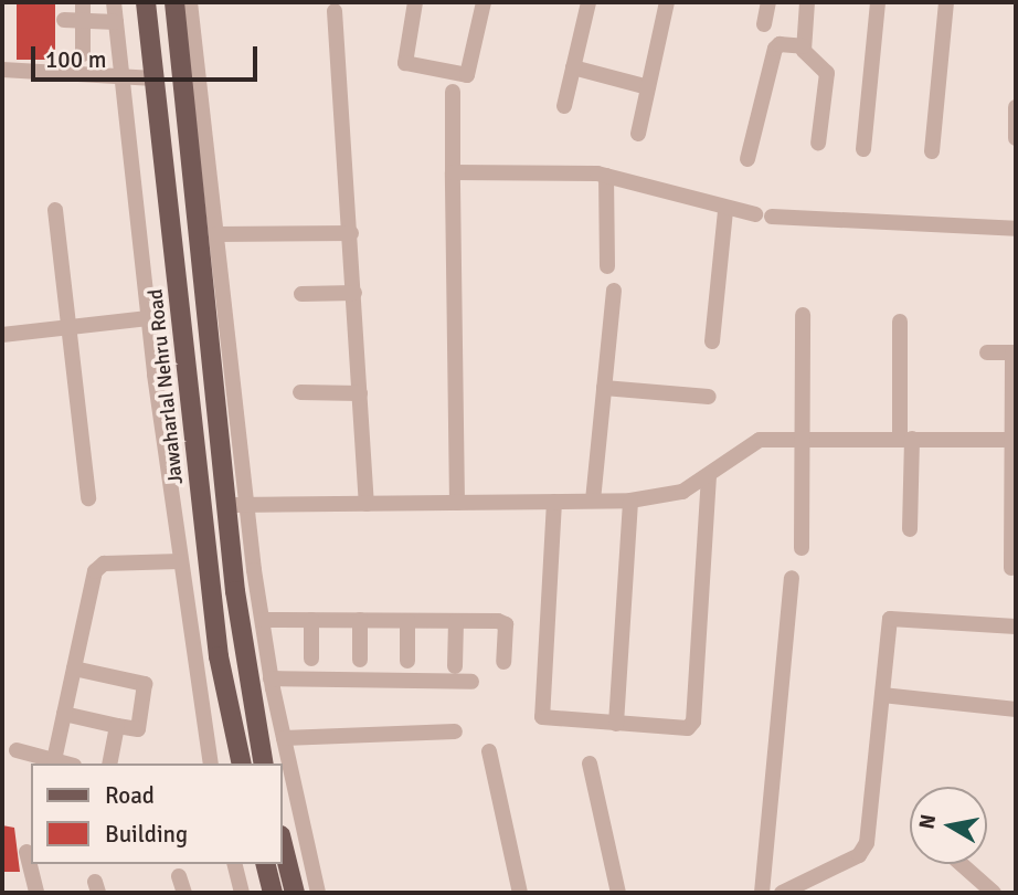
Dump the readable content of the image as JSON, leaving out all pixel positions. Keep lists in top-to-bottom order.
{
  "streets": {
    "main road": ["Jawaharlal Nehru Road"]
  },
  "legend": ["Road", "Building"],
  "scale_bar": "100 m",
  "north": "left"
}
